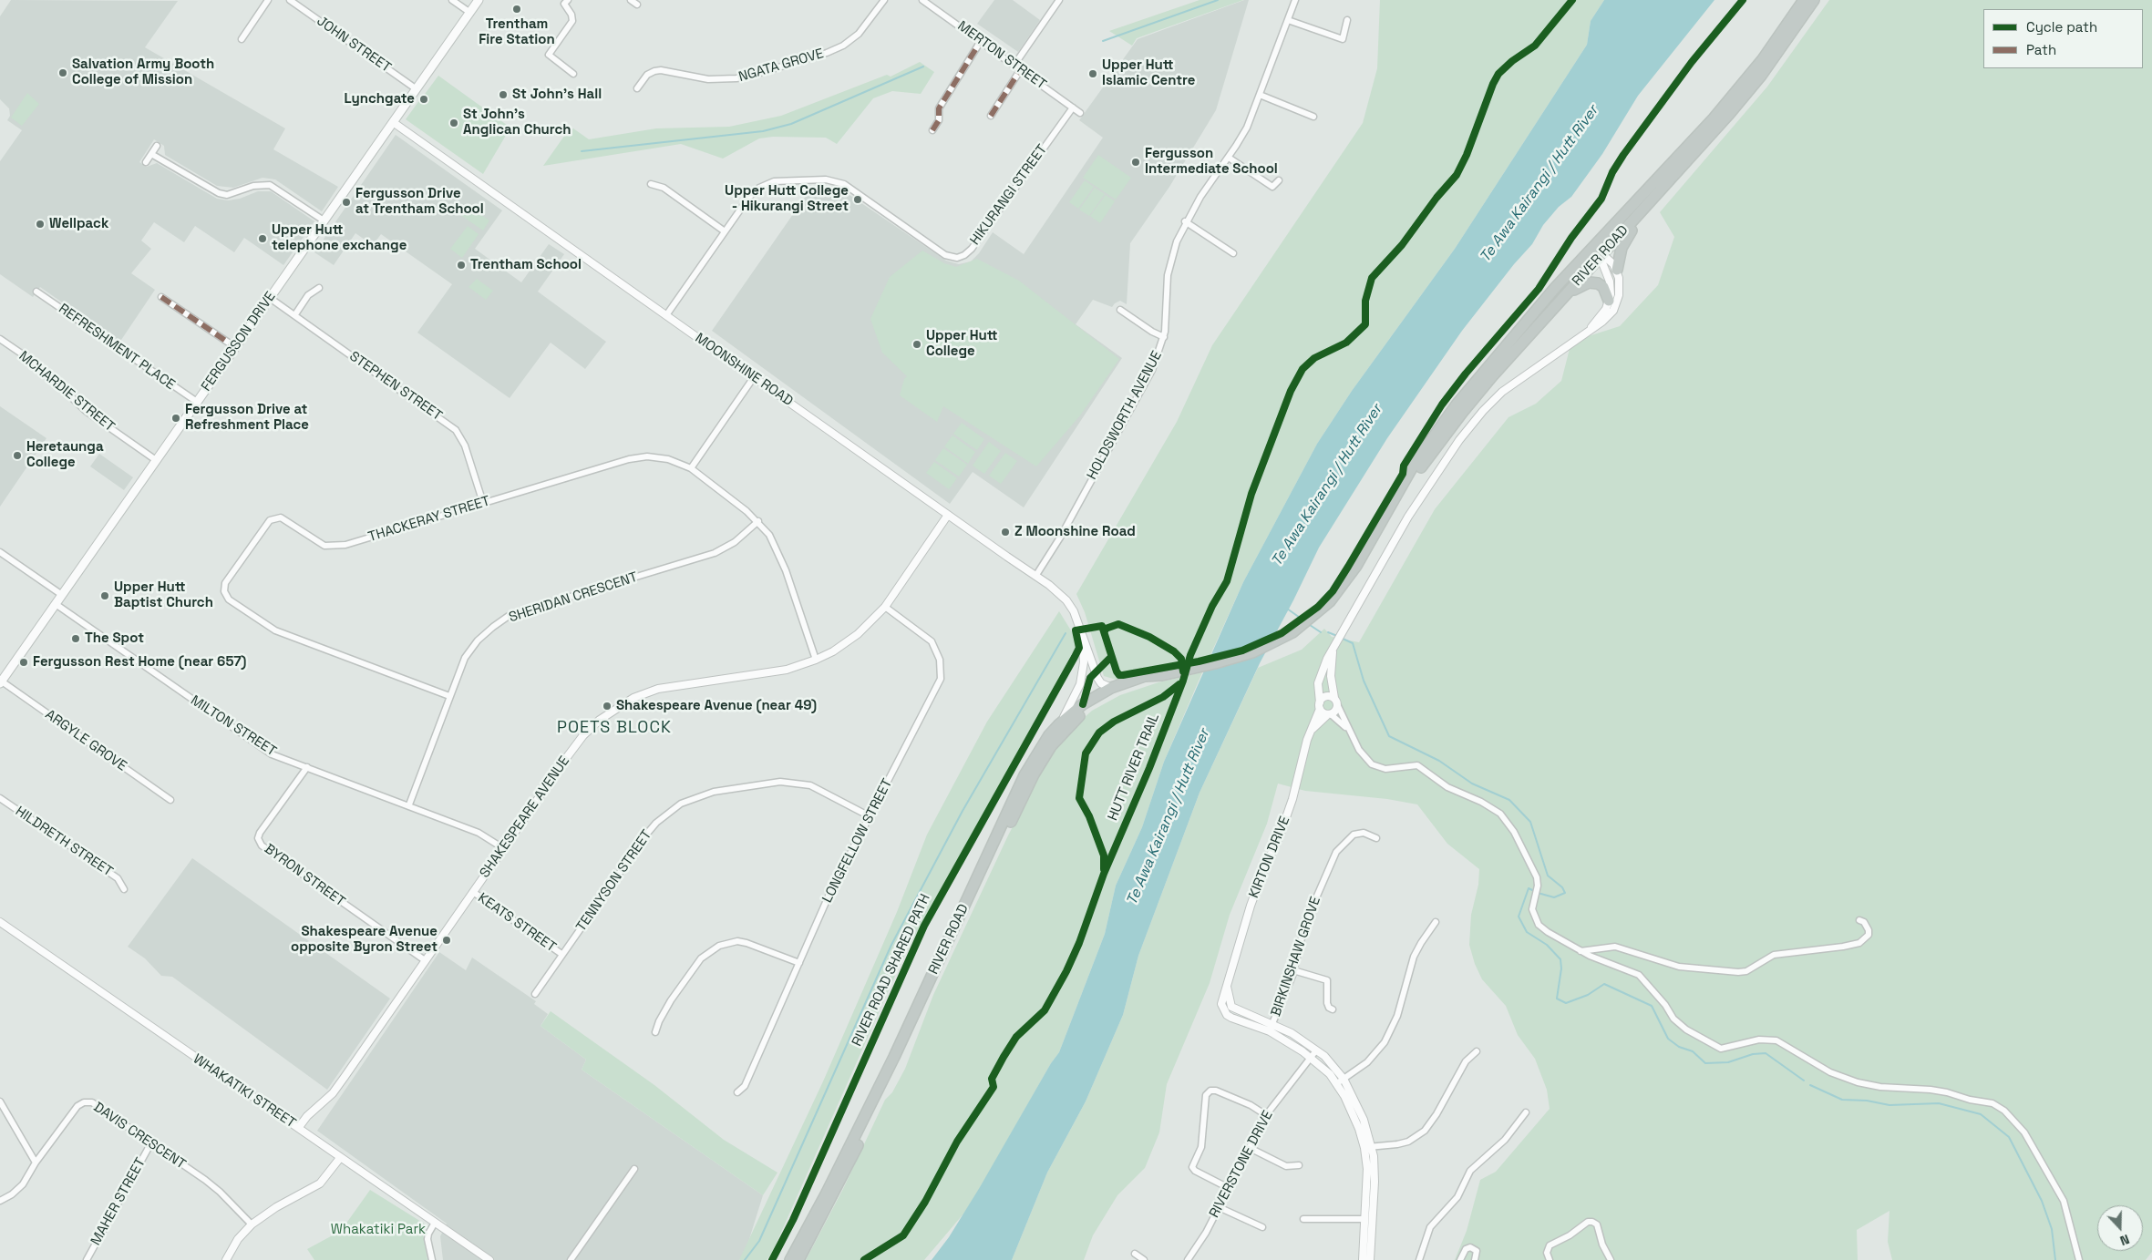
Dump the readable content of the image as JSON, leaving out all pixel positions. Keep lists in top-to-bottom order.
{
  "streets": {
    "highway": ["RIVER ROAD"],
    "main road": ["FERGUSSON DRIVE"],
    "street": [
      "JOHN STREET",
      "MERTON STREET",
      "NGATA GROVE",
      "HIKURANGI STREET",
      "REFRESHMENT PLACE",
      "MOONSHINE ROAD",
      "STEPHEN STREET",
      "MCHARDIE STREET",
      "HOLDSWORTH AVENUE",
      "THACKERAY STREET",
      "SHERIDAN CRESCENT",
      "MILTON STREET",
      "ARGYLE GROVE",
      "SHAKESPEARE AVENUE",
      "LONGFELLOW STREET",
      "HILDRETH STREET",
      "KIRTON DRIVE",
      "BYRON STREET",
      "TENNYSON STREET",
      "KEATS STREET",
      "BIRKINSHAW GROVE",
      "WHAKATIKI STREET",
      "DAVIS CRESCENT",
      "RIVERSTONE DRIVE",
      "MAHER STREET"
    ],
    "cycle path": ["HUTT RIVER TRAIL", "RIVER ROAD SHARED PATH"]
  },
  "crossings": [
    ["JOHN STREET", "FERGUSSON DRIVE"],
    ["MERTON STREET", "HIKURANGI STREET"],
    ["HIKURANGI STREET", "MOONSHINE ROAD"],
    ["RIVER ROAD", "MOONSHINE ROAD"],
    ["FERGUSSON DRIVE", "REFRESHMENT PLACE"],
    ["FERGUSSON DRIVE", "MOONSHINE ROAD"],
    ["FERGUSSON DRIVE", "STEPHEN STREET"],
    ["FERGUSSON DRIVE", "MCHARDIE STREET"],
    ["FERGUSSON DRIVE", "MILTON STREET"],
    ["FERGUSSON DRIVE", "ARGYLE GROVE"],
    ["MOONSHINE ROAD", "HOLDSWORTH AVENUE"],
    ["MOONSHINE ROAD", "SHAKESPEARE AVENUE"],
    ["STEPHEN STREET", "THACKERAY STREET"],
    ["THACKERAY STREET", "SHERIDAN CRESCENT"],
    ["THACKERAY STREET", "SHAKESPEARE AVENUE"],
    ["SHERIDAN CRESCENT", "MILTON STREET"],
    ["MILTON STREET", "SHAKESPEARE AVENUE"],
    ["MILTON STREET", "BYRON STREET"],
    ["SHAKESPEARE AVENUE", "LONGFELLOW STREET"],
    ["SHAKESPEARE AVENUE", "BYRON STREET"],
    ["SHAKESPEARE AVENUE", "KEATS STREET"],
    ["SHAKESPEARE AVENUE", "WHAKATIKI STREET"],
    ["LONGFELLOW STREET", "TENNYSON STREET"],
    ["KIRTON DRIVE", "BIRKINSHAW GROVE"],
    ["KIRTON DRIVE", "RIVERSTONE DRIVE"],
    ["TENNYSON STREET", "KEATS STREET"],
    ["DAVIS CRESCENT", "MAHER STREET"]
  ],
  "districts": ["POETS BLOCK"],
  "water": ["Te Awa Kairangi / Hutt River"],
  "parks": ["Whakatiki Park"],
  "places": [
    "Trentham Fire Station",
    "Salvation Army Booth College of Mission",
    "Upper Hutt Islamic Centre",
    "St John's Hall",
    "Lynchgate",
    "St John's Anglican Church",
    "Fergusson Intermediate School",
    "Upper Hutt College - Hikurangi Street",
    "Fergusson Drive at Trentham School",
    "Wellpack",
    "Upper Hutt telephone exchange",
    "Trentham School",
    "Upper Hutt College",
    "Fergusson Drive at Refreshment Place",
    "Heretaunga College",
    "Z Moonshine Road",
    "Upper Hutt Baptist Church",
    "The Spot",
    "Fergusson Rest Home (near 657)",
    "Shakespeare Avenue (near 49)",
    "Shakespeare Avenue opposite Byron Street"
  ],
  "legend": ["Cycle path", "Path"],
  "north": "bottom"
}
